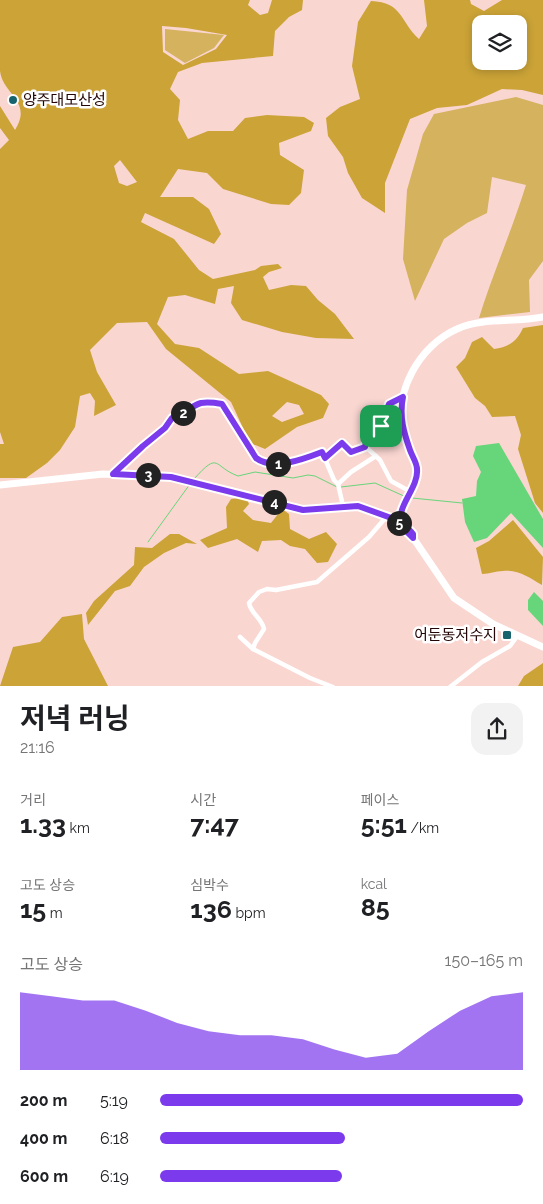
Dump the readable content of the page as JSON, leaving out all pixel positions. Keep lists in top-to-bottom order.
{
  "places": {
    "other": ["양주대모산성"],
    "transit": ["어둔동저수지"]
  },
  "page": {
    "pins": [
      "2",
      "1",
      "3",
      "4",
      "5"
    ],
    "heading": ["저녁 러닝", "21:16"],
    "stats": [
      ["거리", "1.33 km"],
      ["시간", "7:47"],
      ["페이스", "5:51 /km"],
      ["고도 상승", "15 m"],
      ["심박수", "136 bpm"],
      ["kcal", "85"]
    ],
    "chart": ["고도 상승", "150–165 m"],
    "list": [
      {
        "name": "200 m",
        "note": "5:19"
      },
      {
        "name": "400 m",
        "note": "6:18"
      },
      {
        "name": "600 m",
        "note": "6:19"
      }
    ]
  }
}
